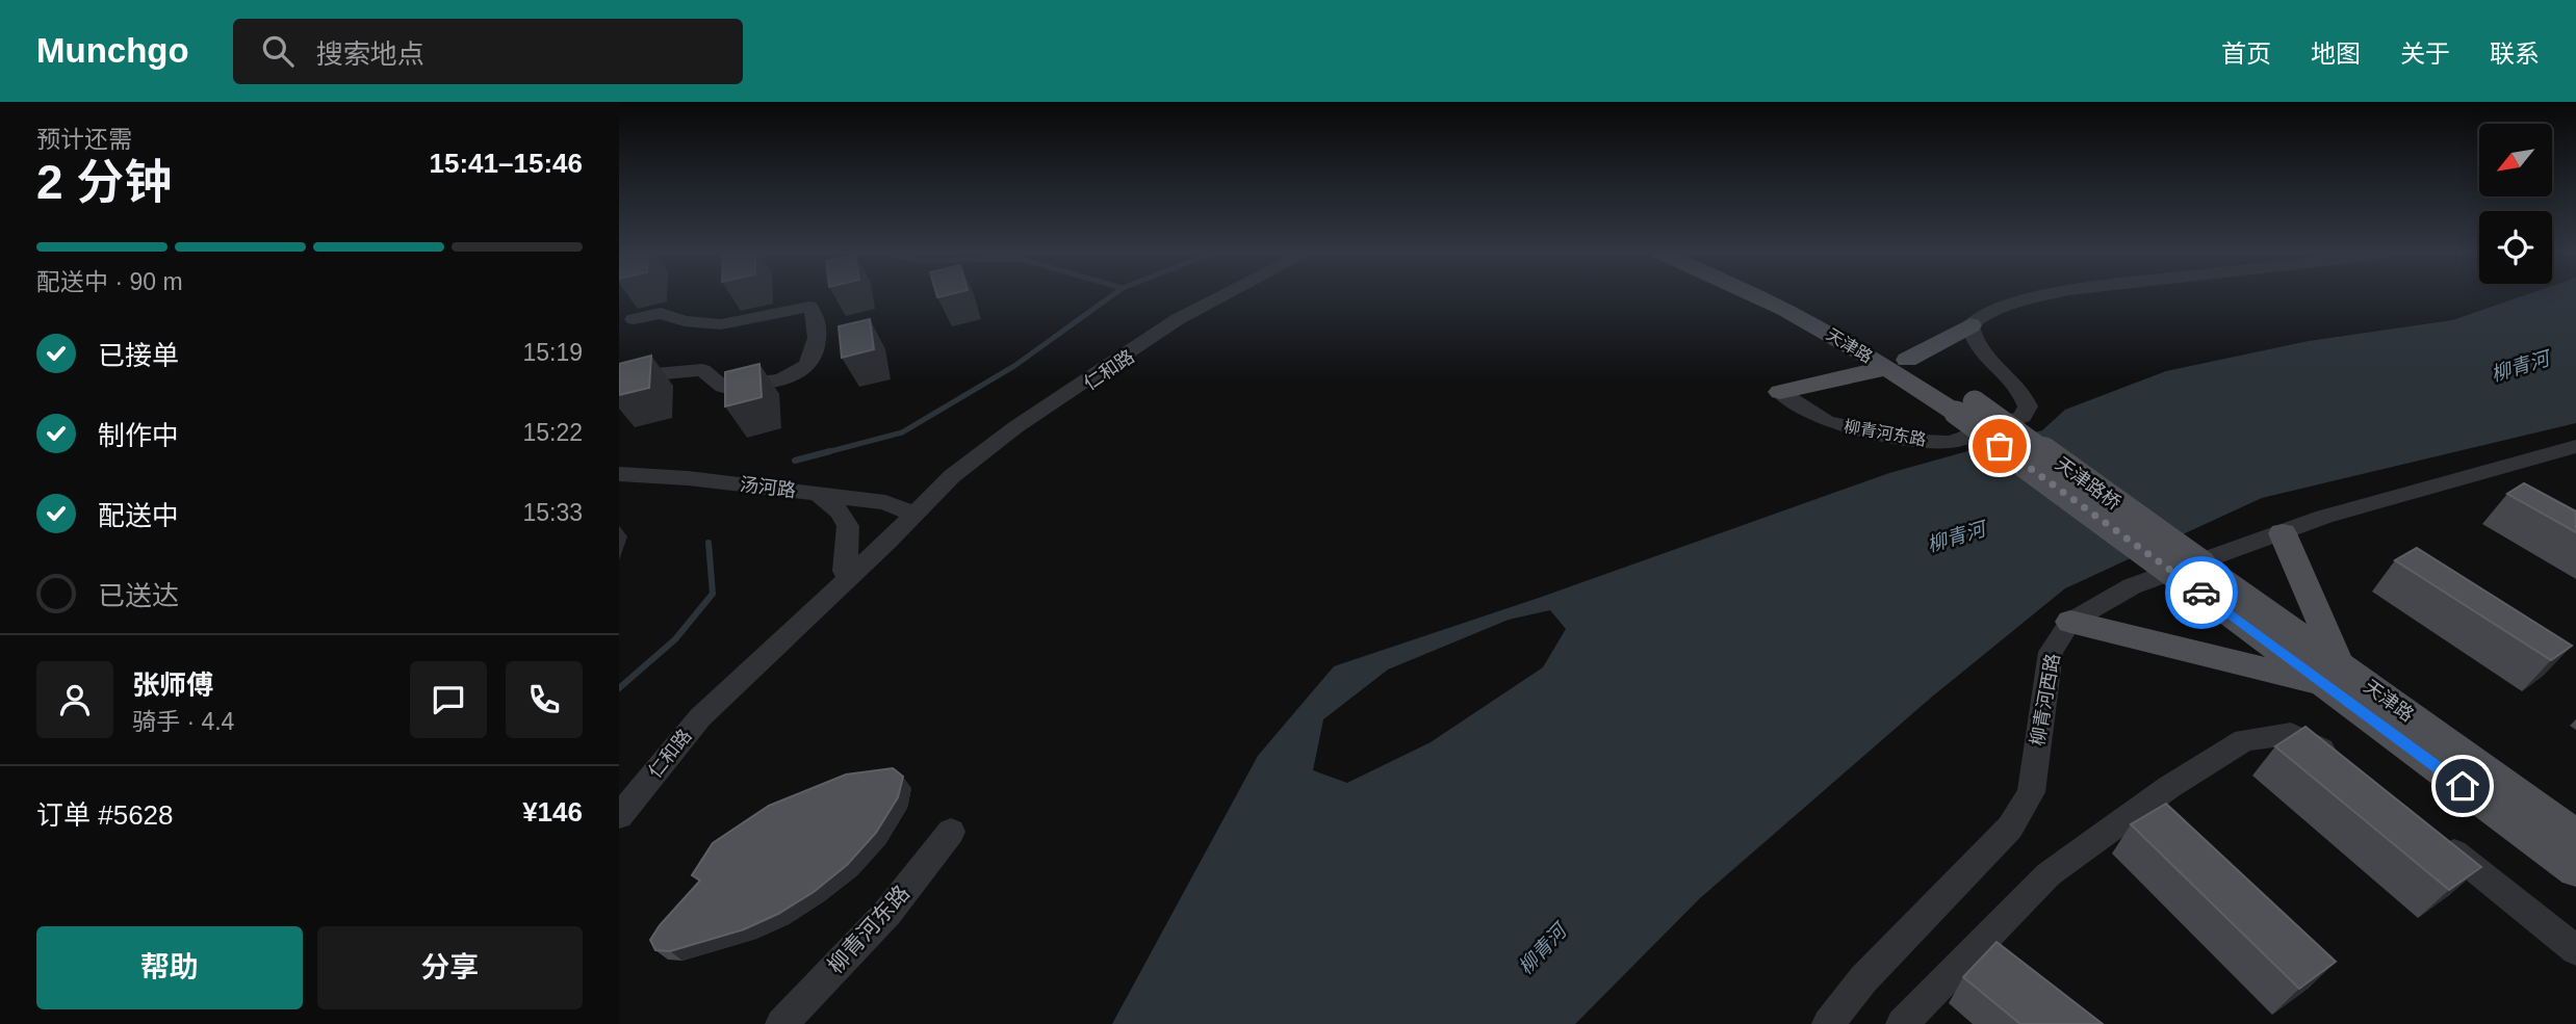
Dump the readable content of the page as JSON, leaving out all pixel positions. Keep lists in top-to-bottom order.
{
  "streets": {
    "main road": ["天津路", "天津路桥"],
    "street": [
      "仁和路",
      "柳青河东路",
      "汤河路",
      "柳青河西路"
    ]
  },
  "crossings": [
    ["天津路", "天津路桥"],
    ["仁和路", "汤河路"]
  ],
  "water": ["柳青河"],
  "north": "bottom left",
  "page": {
    "header": "Munchgo",
    "search": "搜索地点",
    "nav": [
      "首页",
      "地图",
      "关于",
      "联系"
    ],
    "heading": ["2 分钟", "预计还需", "15:41–15:46"],
    "panel": [
      "张师傅",
      "骑手 · 4.4",
      "订单 #5628",
      "¥146"
    ],
    "bar": "配送中 · 90 m",
    "list": [
      ["已接单", "15:19"],
      ["制作中", "15:22"],
      ["配送中", "15:33"],
      "已送达"
    ],
    "buttons": ["帮助", "分享"]
  }
}
